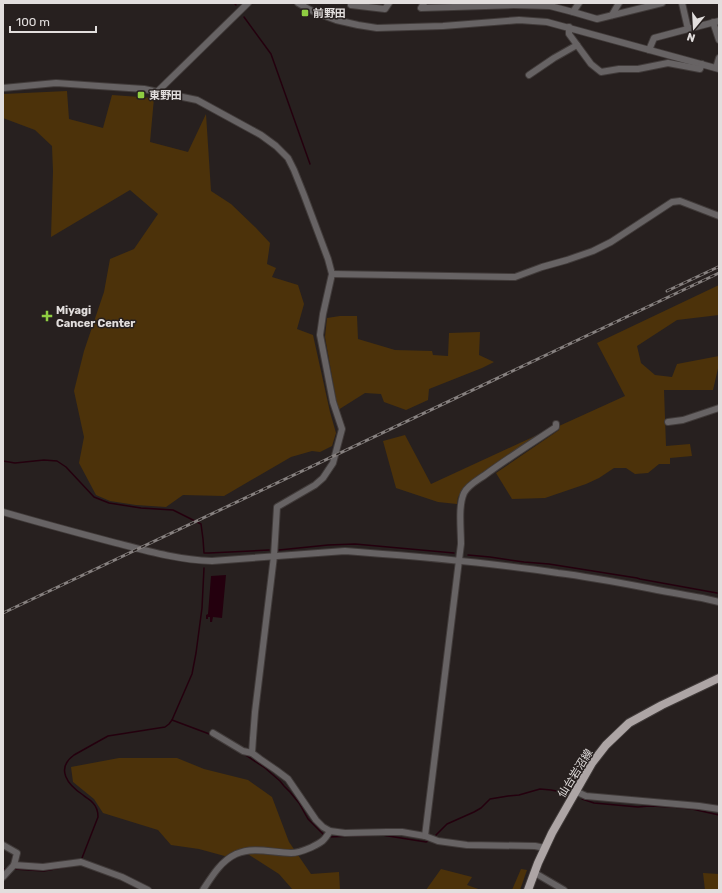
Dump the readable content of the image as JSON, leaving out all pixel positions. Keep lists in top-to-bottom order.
{
  "streets": {
    "main road": ["仙台岩沼線"]
  },
  "places": {
    "transit": ["前野田", "東野田"],
    "health": ["Miyagi Cancer Center"]
  },
  "scale_bar": "100 m",
  "north": "bottom"
}
